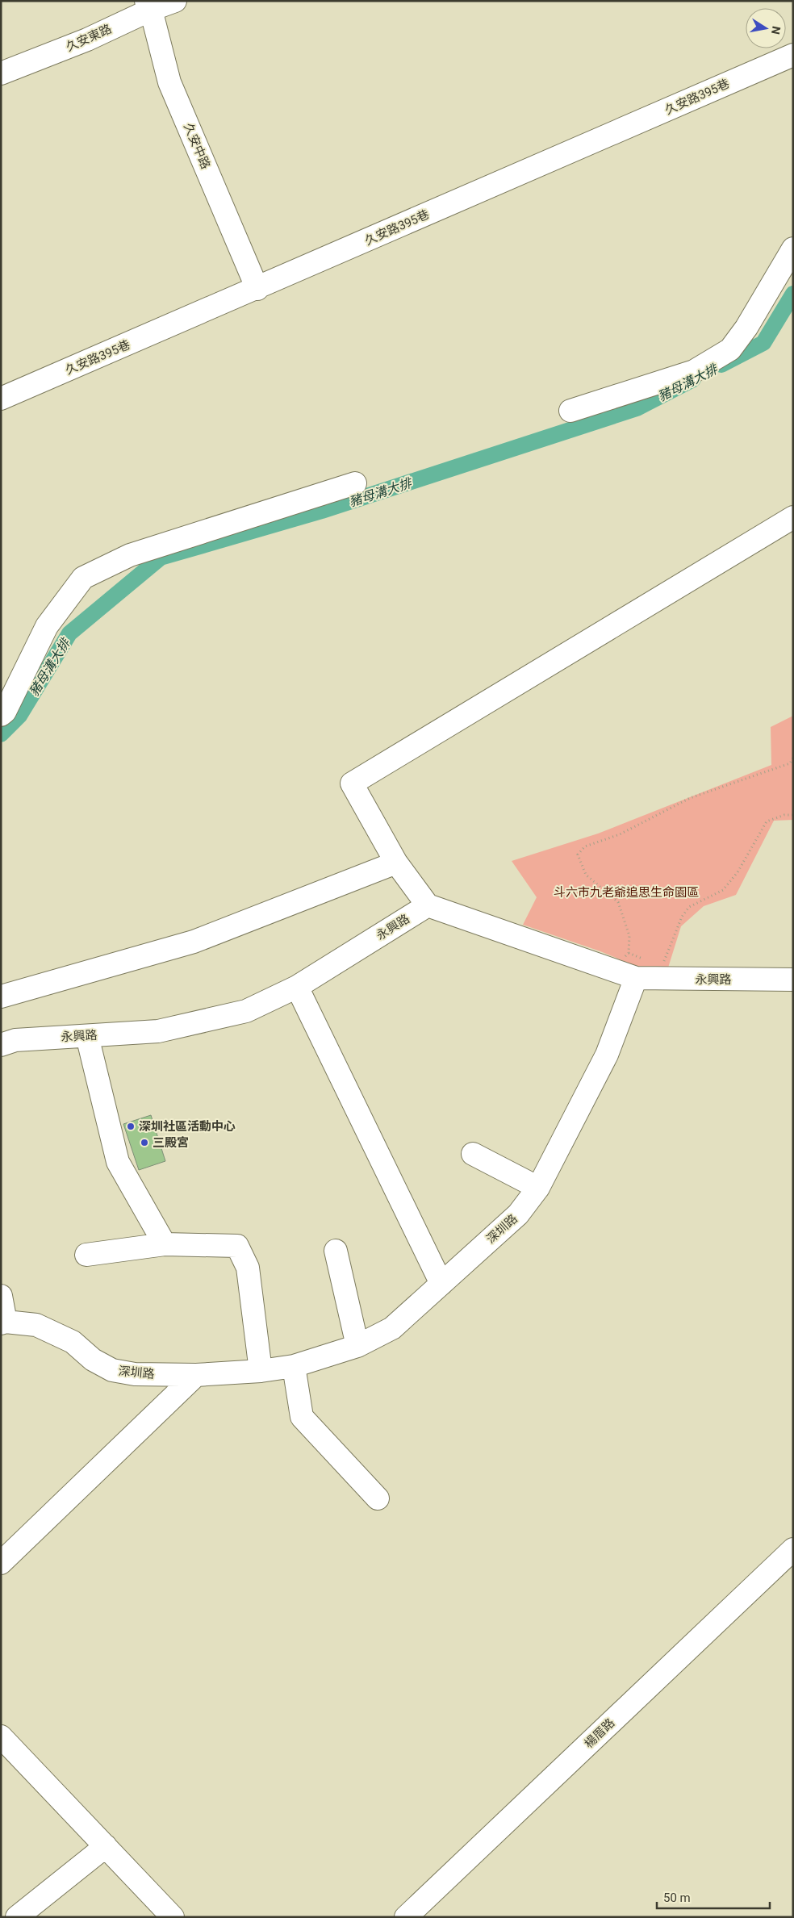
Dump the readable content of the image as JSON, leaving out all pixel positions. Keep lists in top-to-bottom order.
{
  "streets": {
    "street": [
      "久安東路",
      "久安路395巷",
      "久安中路",
      "永興路",
      "深圳路",
      "楊厝路"
    ]
  },
  "crossings": [
    ["久安東路", "久安中路"],
    ["久安路395巷", "久安中路"],
    ["永興路", "深圳路"]
  ],
  "water": ["豬母溝大排"],
  "parks": ["斗六市九老爺追思生命園區"],
  "places": ["深圳社區活動中心", "三殿宮"],
  "scale_bar": "50 m",
  "north": "right"
}
